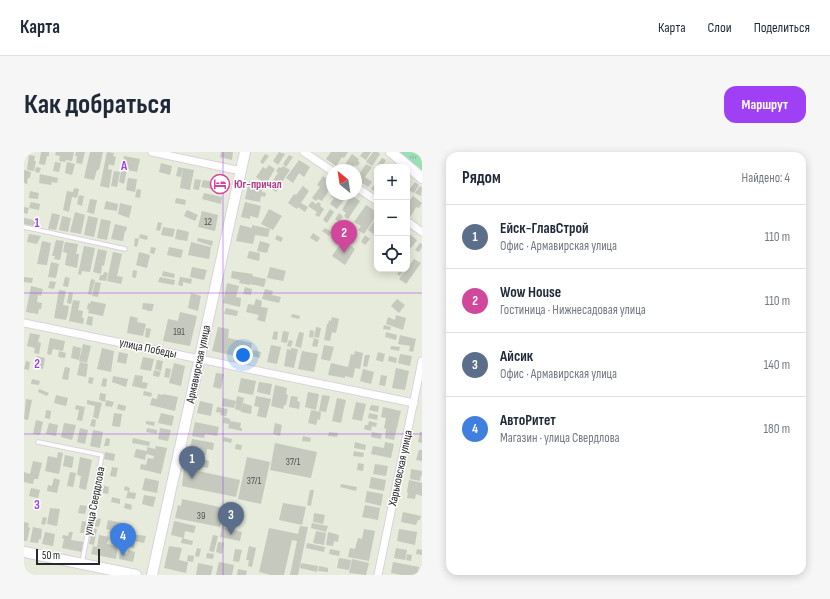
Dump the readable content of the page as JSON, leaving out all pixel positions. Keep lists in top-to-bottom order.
{
  "streets": {
    "street": ["улица Победы", "Армавирская улица", "Харьковская улица"],
    "lane": ["улица Свердлова"]
  },
  "crossings": [
    ["улица Победы", "Армавирская улица"],
    ["улица Победы", "Харьковская улица"]
  ],
  "places": {
    "hotel": ["Юг-причал"]
  },
  "house_numbers": [
    "12",
    "191",
    "37/1",
    "37/1",
    "39"
  ],
  "scale_bar": "50 m",
  "north": "top left",
  "page": {
    "header": "Карта",
    "nav": ["Карта", "Слои", "Поделиться"],
    "buttons": "Маршрут",
    "title": "Как добраться",
    "heading": ["Рядом", "Найдено: 4"],
    "map_buttons": ["+", "−"],
    "list": [
      {
        "mark": "1",
        "name": "Ейск-ГлавСтрой",
        "note": "Офис · Армавирская улица",
        "value": "110 m"
      },
      {
        "mark": "2",
        "name": "Wow House",
        "note": "Гостиница · Нижнесадовая улица",
        "value": "110 m"
      },
      {
        "mark": "3",
        "name": "Айсик",
        "note": "Офис · Армавирская улица",
        "value": "140 m"
      },
      {
        "mark": "4",
        "name": "АвтоРитет",
        "note": "Магазин · улица Свердлова",
        "value": "180 m"
      }
    ],
    "pins": [
      "2",
      "1",
      "3",
      "4"
    ],
    "scale": "50 m"
  },
  "grid": {
    "columns": ["A"],
    "rows": ["1", "2", "3"]
  }
}
